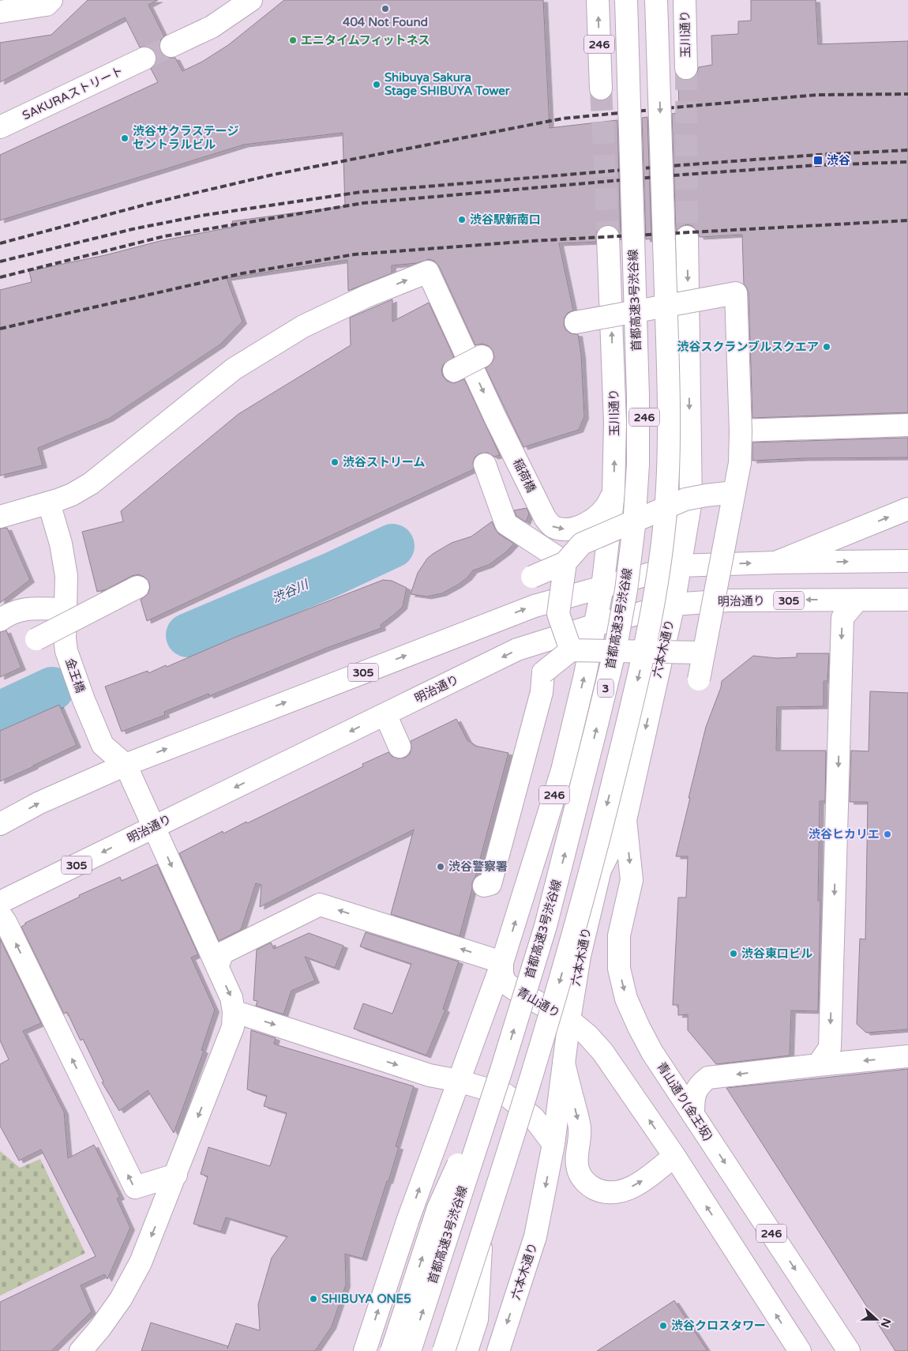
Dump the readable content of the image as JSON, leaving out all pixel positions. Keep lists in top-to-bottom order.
{
  "streets": {
    "main road": [
      "玉川通り",
      "246",
      "SAKURAストリート",
      "首都高速3号渋谷線",
      "稲荷橋",
      "305",
      "明治通り",
      "六本木通り",
      "金王橋",
      "3",
      "青山通り",
      "青山通り(金王坂)"
    ]
  },
  "crossings": [
    ["玉川通り", "246"],
    ["玉川通り", "稲荷橋"],
    ["玉川通り", "305"],
    ["246", "305"],
    ["246", "明治通り"],
    ["246", "六本木通り"],
    ["246", "青山通り"],
    ["稲荷橋", "金王橋"],
    ["305", "六本木通り"],
    ["305", "金王橋"],
    ["明治通り", "六本木通り"],
    ["六本木通り", "青山通り"],
    ["六本木通り", "青山通り(金王坂)"]
  ],
  "water": ["渋谷川"],
  "places": {
    "other": [
      "404 Not Found",
      "エニタイムフィットネス",
      "Shibuya Sakura Stage SHIBUYA Tower",
      "渋谷サクラステージ セントラルビル",
      "渋谷駅新南口",
      "渋谷スクランブルスクエア",
      "渋谷ストリーム",
      "渋谷ヒカリエ",
      "渋谷警察署",
      "渋谷東口ビル",
      "SHIBUYA ONE5",
      "渋谷クロスタワー"
    ],
    "transit": ["渋谷"]
  },
  "north": "right"
}
